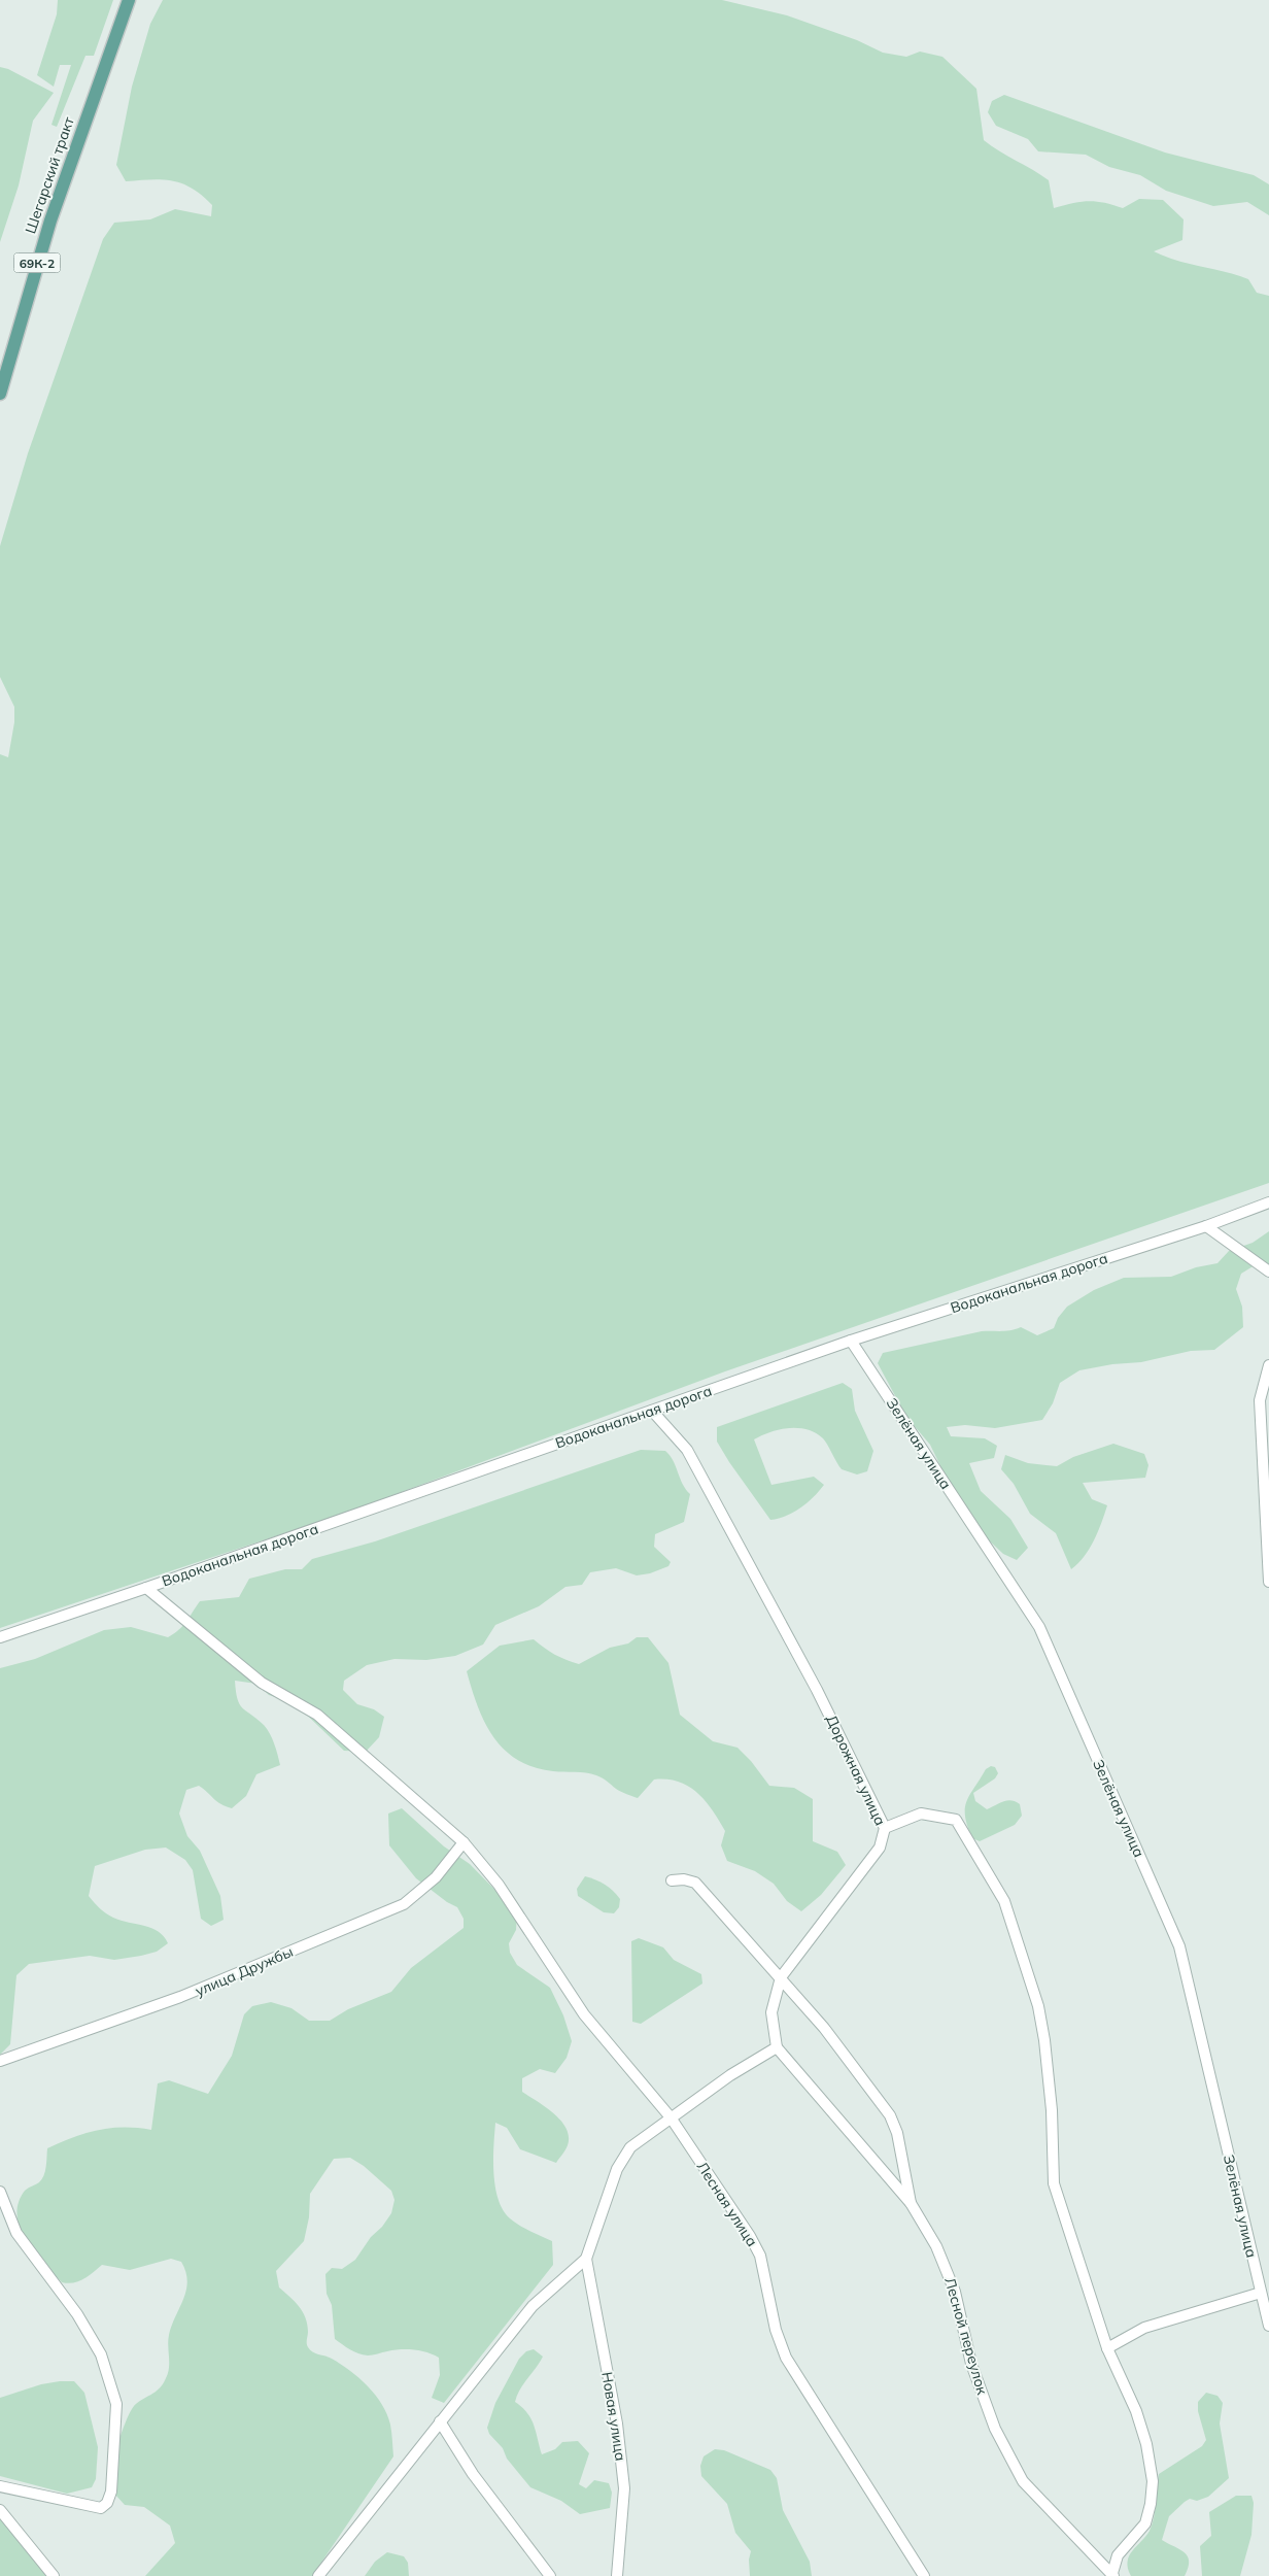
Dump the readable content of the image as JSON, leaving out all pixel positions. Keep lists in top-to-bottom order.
{
  "streets": {
    "main road": ["Шегарский тракт", "69К-2"],
    "street": [
      "Водоканальная дорога",
      "Зелёная улица",
      "Дорожная улица",
      "улица Дружбы",
      "Лесная улица",
      "Лесной переулок",
      "Новая улица"
    ]
  },
  "crossings": [
    ["Водоканальная дорога", "Зелёная улица"],
    ["Водоканальная дорога", "Дорожная улица"],
    ["Водоканальная дорога", "Лесная улица"],
    ["Дорожная улица", "Лесной переулок"],
    ["улица Дружбы", "Лесная улица"]
  ]
}
